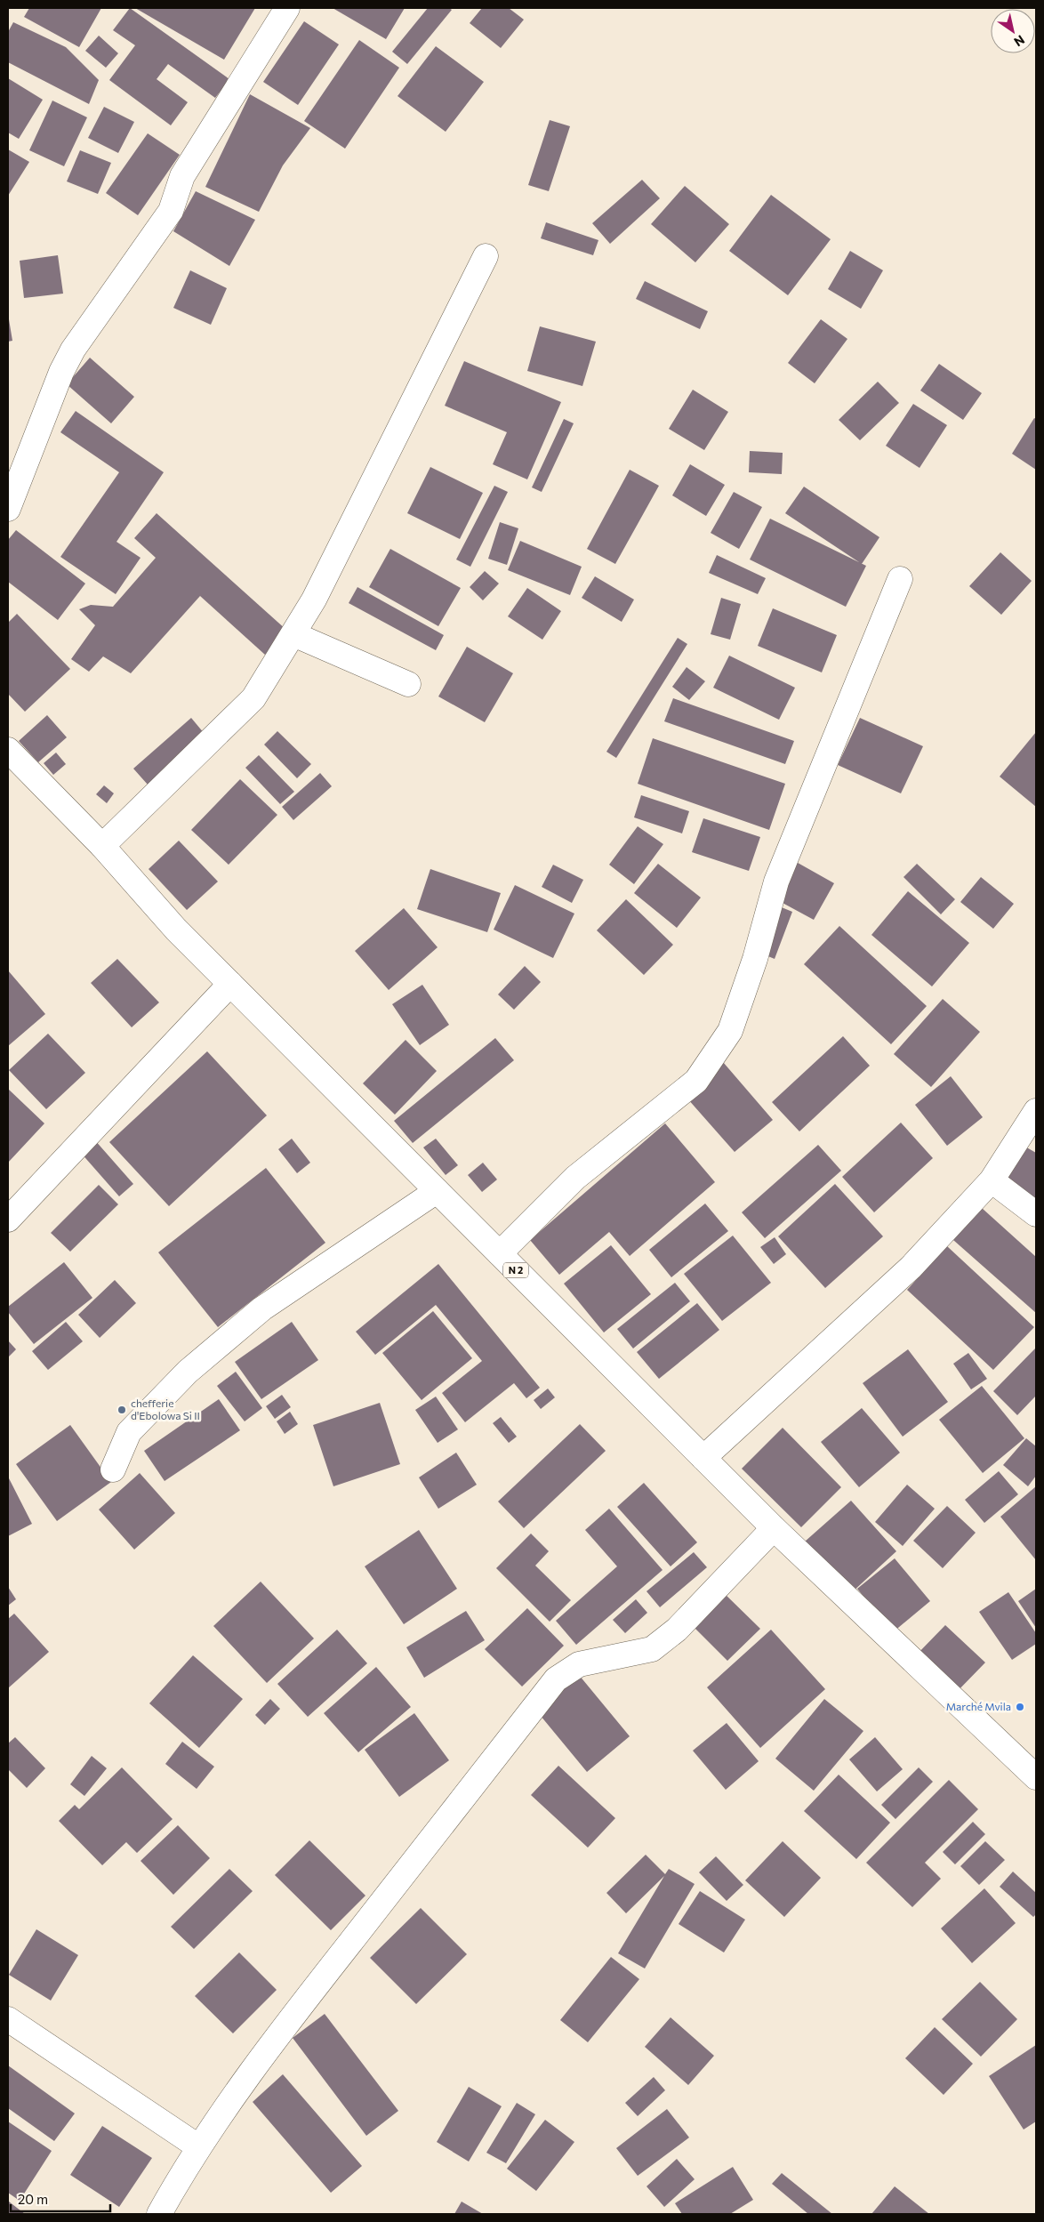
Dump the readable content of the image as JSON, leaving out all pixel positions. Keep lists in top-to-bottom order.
{
  "streets": {
    "main road": ["N 2"]
  },
  "places": ["chefferie d'Ebolowa Si II", "Marché Mvila"],
  "scale_bar": "20 m",
  "north": "bottom right"
}
